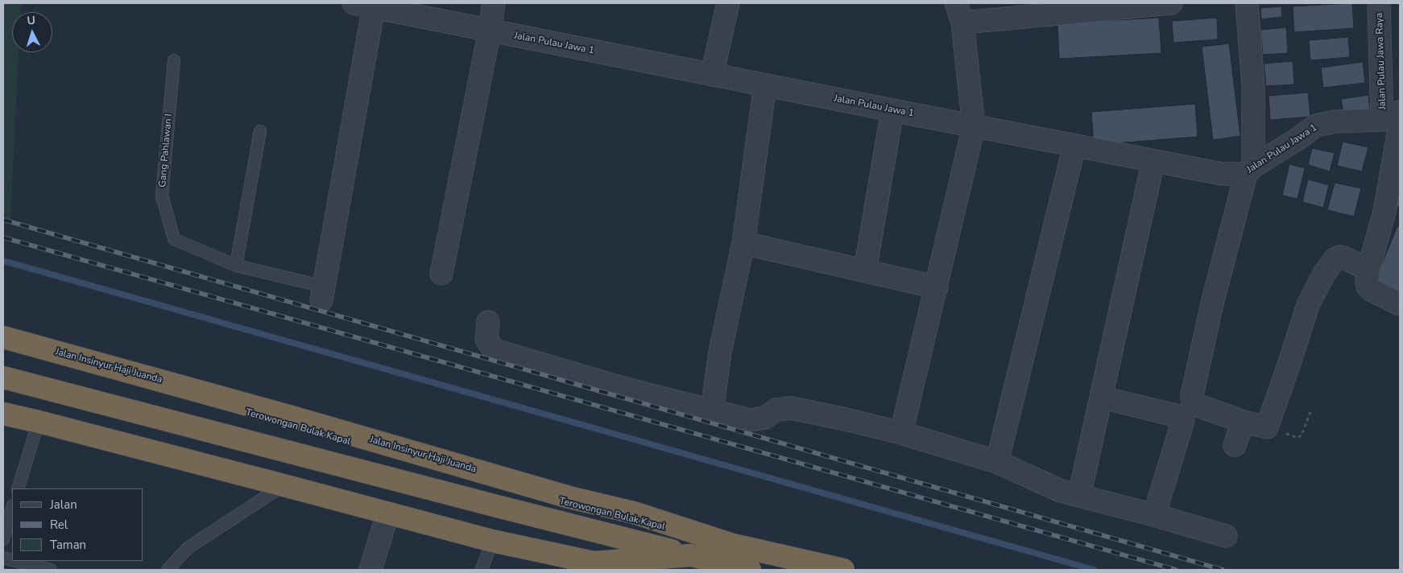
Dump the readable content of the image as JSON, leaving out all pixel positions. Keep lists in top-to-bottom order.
{
  "streets": {
    "highway": ["Jalan Insinyur Haji Juanda", "Terowongan Bulak Kapal"],
    "street": ["Jalan Pulau Jawa 1", "Jalan Pulau Jawa Raya"],
    "lane": ["Gang Pahlawan I"]
  },
  "crossings": [
    ["Jalan Pulau Jawa 1", "Jalan Pulau Jawa Raya"],
    ["Jalan Insinyur Haji Juanda", "Terowongan Bulak Kapal"]
  ],
  "legend": ["Jalan", "Rel", "Taman"],
  "north": "top"
}
